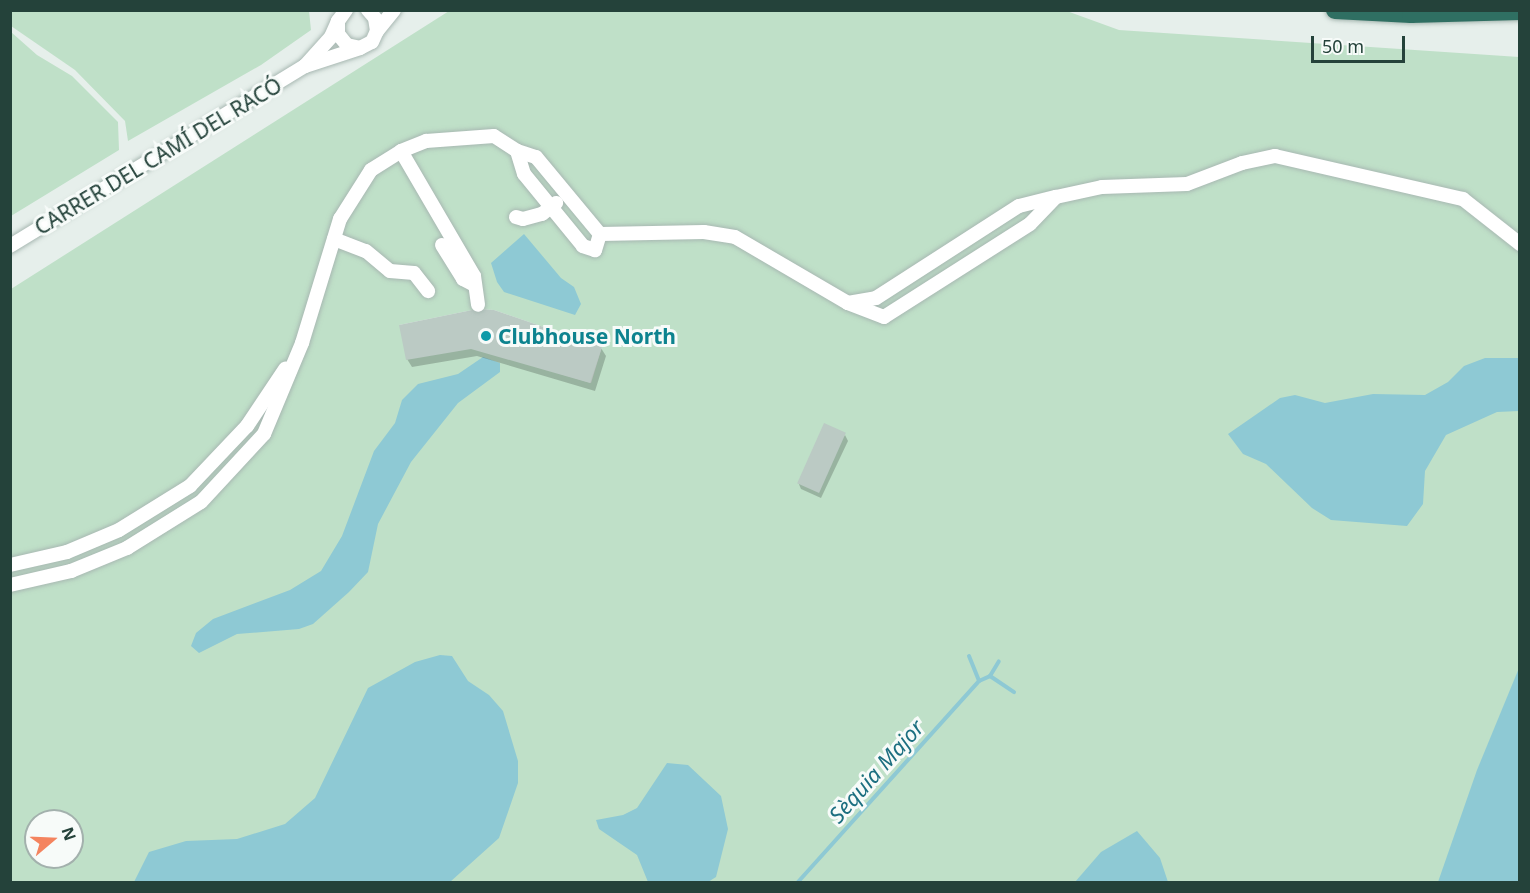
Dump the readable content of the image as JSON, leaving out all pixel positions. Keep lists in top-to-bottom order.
{
  "streets": {
    "street": ["CARRER DEL CAMÍ DEL RACÓ"]
  },
  "water": ["Sèquia Major"],
  "places": ["Clubhouse North"],
  "scale_bar": "50 m",
  "north": "right"
}
